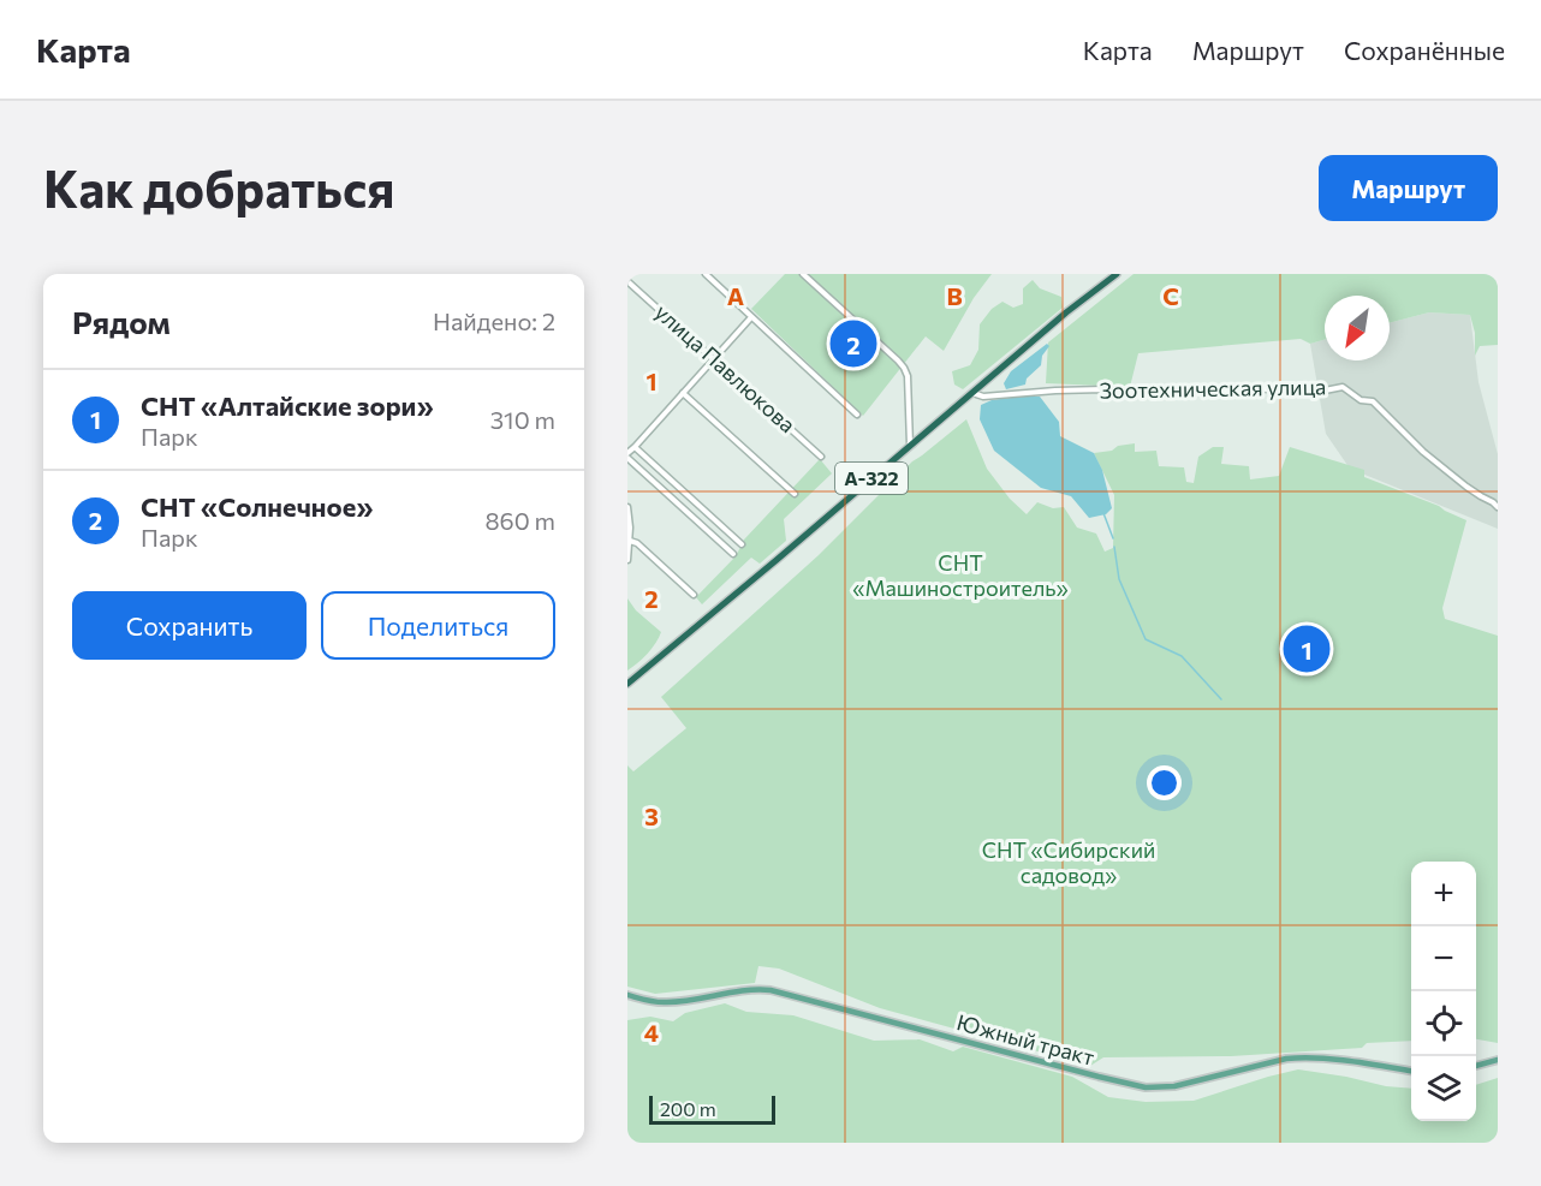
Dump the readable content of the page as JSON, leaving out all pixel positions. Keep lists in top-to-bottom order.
{
  "streets": {
    "highway": ["А-322"],
    "main road": ["Южный тракт"],
    "street": ["улица Павлюкова", "Зоотехническая улица"]
  },
  "crossings": [
    ["Зоотехническая улица", "А-322"]
  ],
  "parks": ["СНТ «Машиностроитель»", "СНТ «Сибирский садовод»"],
  "scale_bar": "200 m",
  "north": "bottom left",
  "page": {
    "header": "Карта",
    "nav": ["Карта", "Маршрут", "Сохранённые"],
    "buttons": [
      "Маршрут",
      ["Сохранить", "Поделиться"]
    ],
    "title": "Как добраться",
    "heading": ["Рядом", "Найдено: 2"],
    "pins": ["2", "1"],
    "list": [
      {
        "mark": "1",
        "name": "СНТ «Алтайские зори»",
        "note": "Парк",
        "value": "310 m"
      },
      {
        "mark": "2",
        "name": "СНТ «Солнечное»",
        "note": "Парк",
        "value": "860 m"
      }
    ],
    "map_buttons": ["+", "−"],
    "scale": "200 m"
  },
  "grid": {
    "columns": ["A", "B", "C"],
    "rows": [
      "1",
      "2",
      "3",
      "4"
    ]
  }
}
